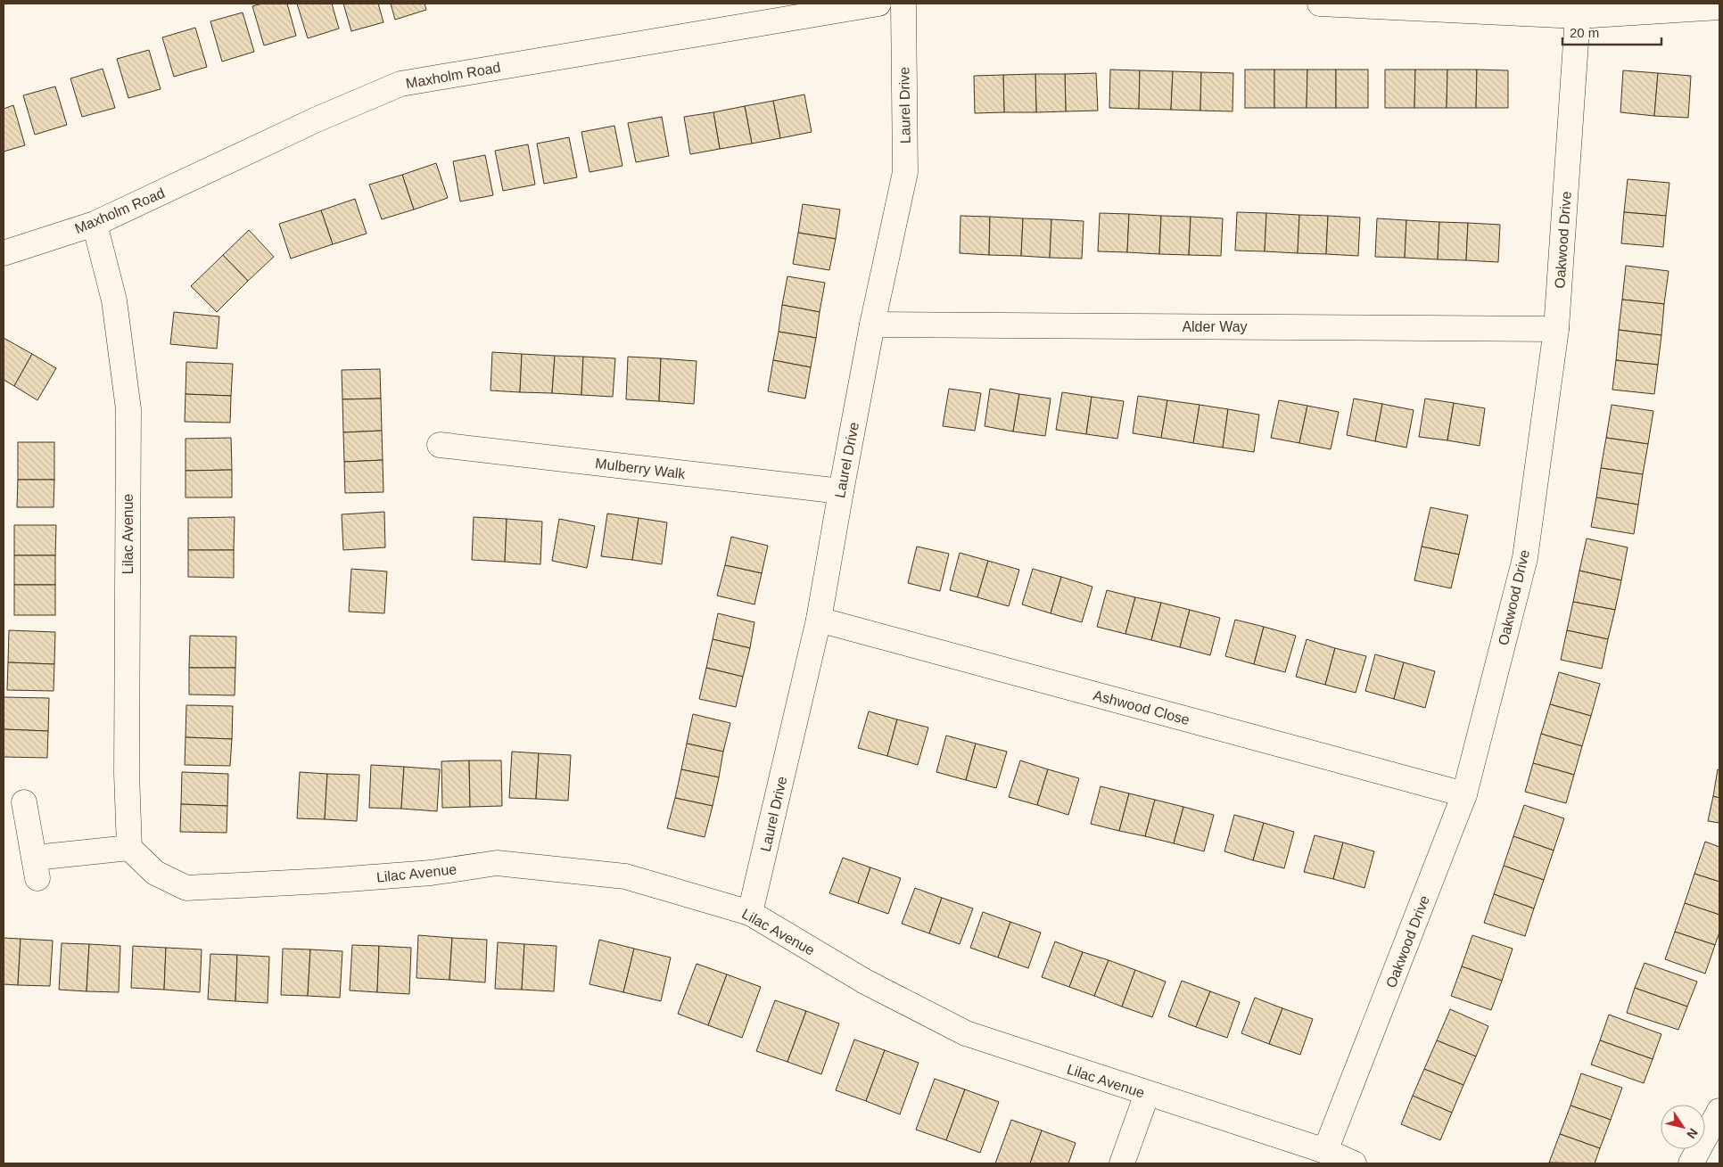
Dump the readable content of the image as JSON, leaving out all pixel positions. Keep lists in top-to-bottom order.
{
  "streets": {
    "street": [
      "Maxholm Road",
      "Laurel Drive",
      "Oakwood Drive",
      "Alder Way",
      "Mulberry Walk",
      "Lilac Avenue",
      "Ashwood Close"
    ]
  },
  "crossings": [
    ["Maxholm Road", "Lilac Avenue"],
    ["Laurel Drive", "Alder Way"],
    ["Laurel Drive", "Mulberry Walk"],
    ["Laurel Drive", "Lilac Avenue"],
    ["Laurel Drive", "Ashwood Close"],
    ["Oakwood Drive", "Alder Way"],
    ["Oakwood Drive", "Lilac Avenue"],
    ["Oakwood Drive", "Ashwood Close"]
  ],
  "scale_bar": "20 m",
  "north": "bottom right"
}
